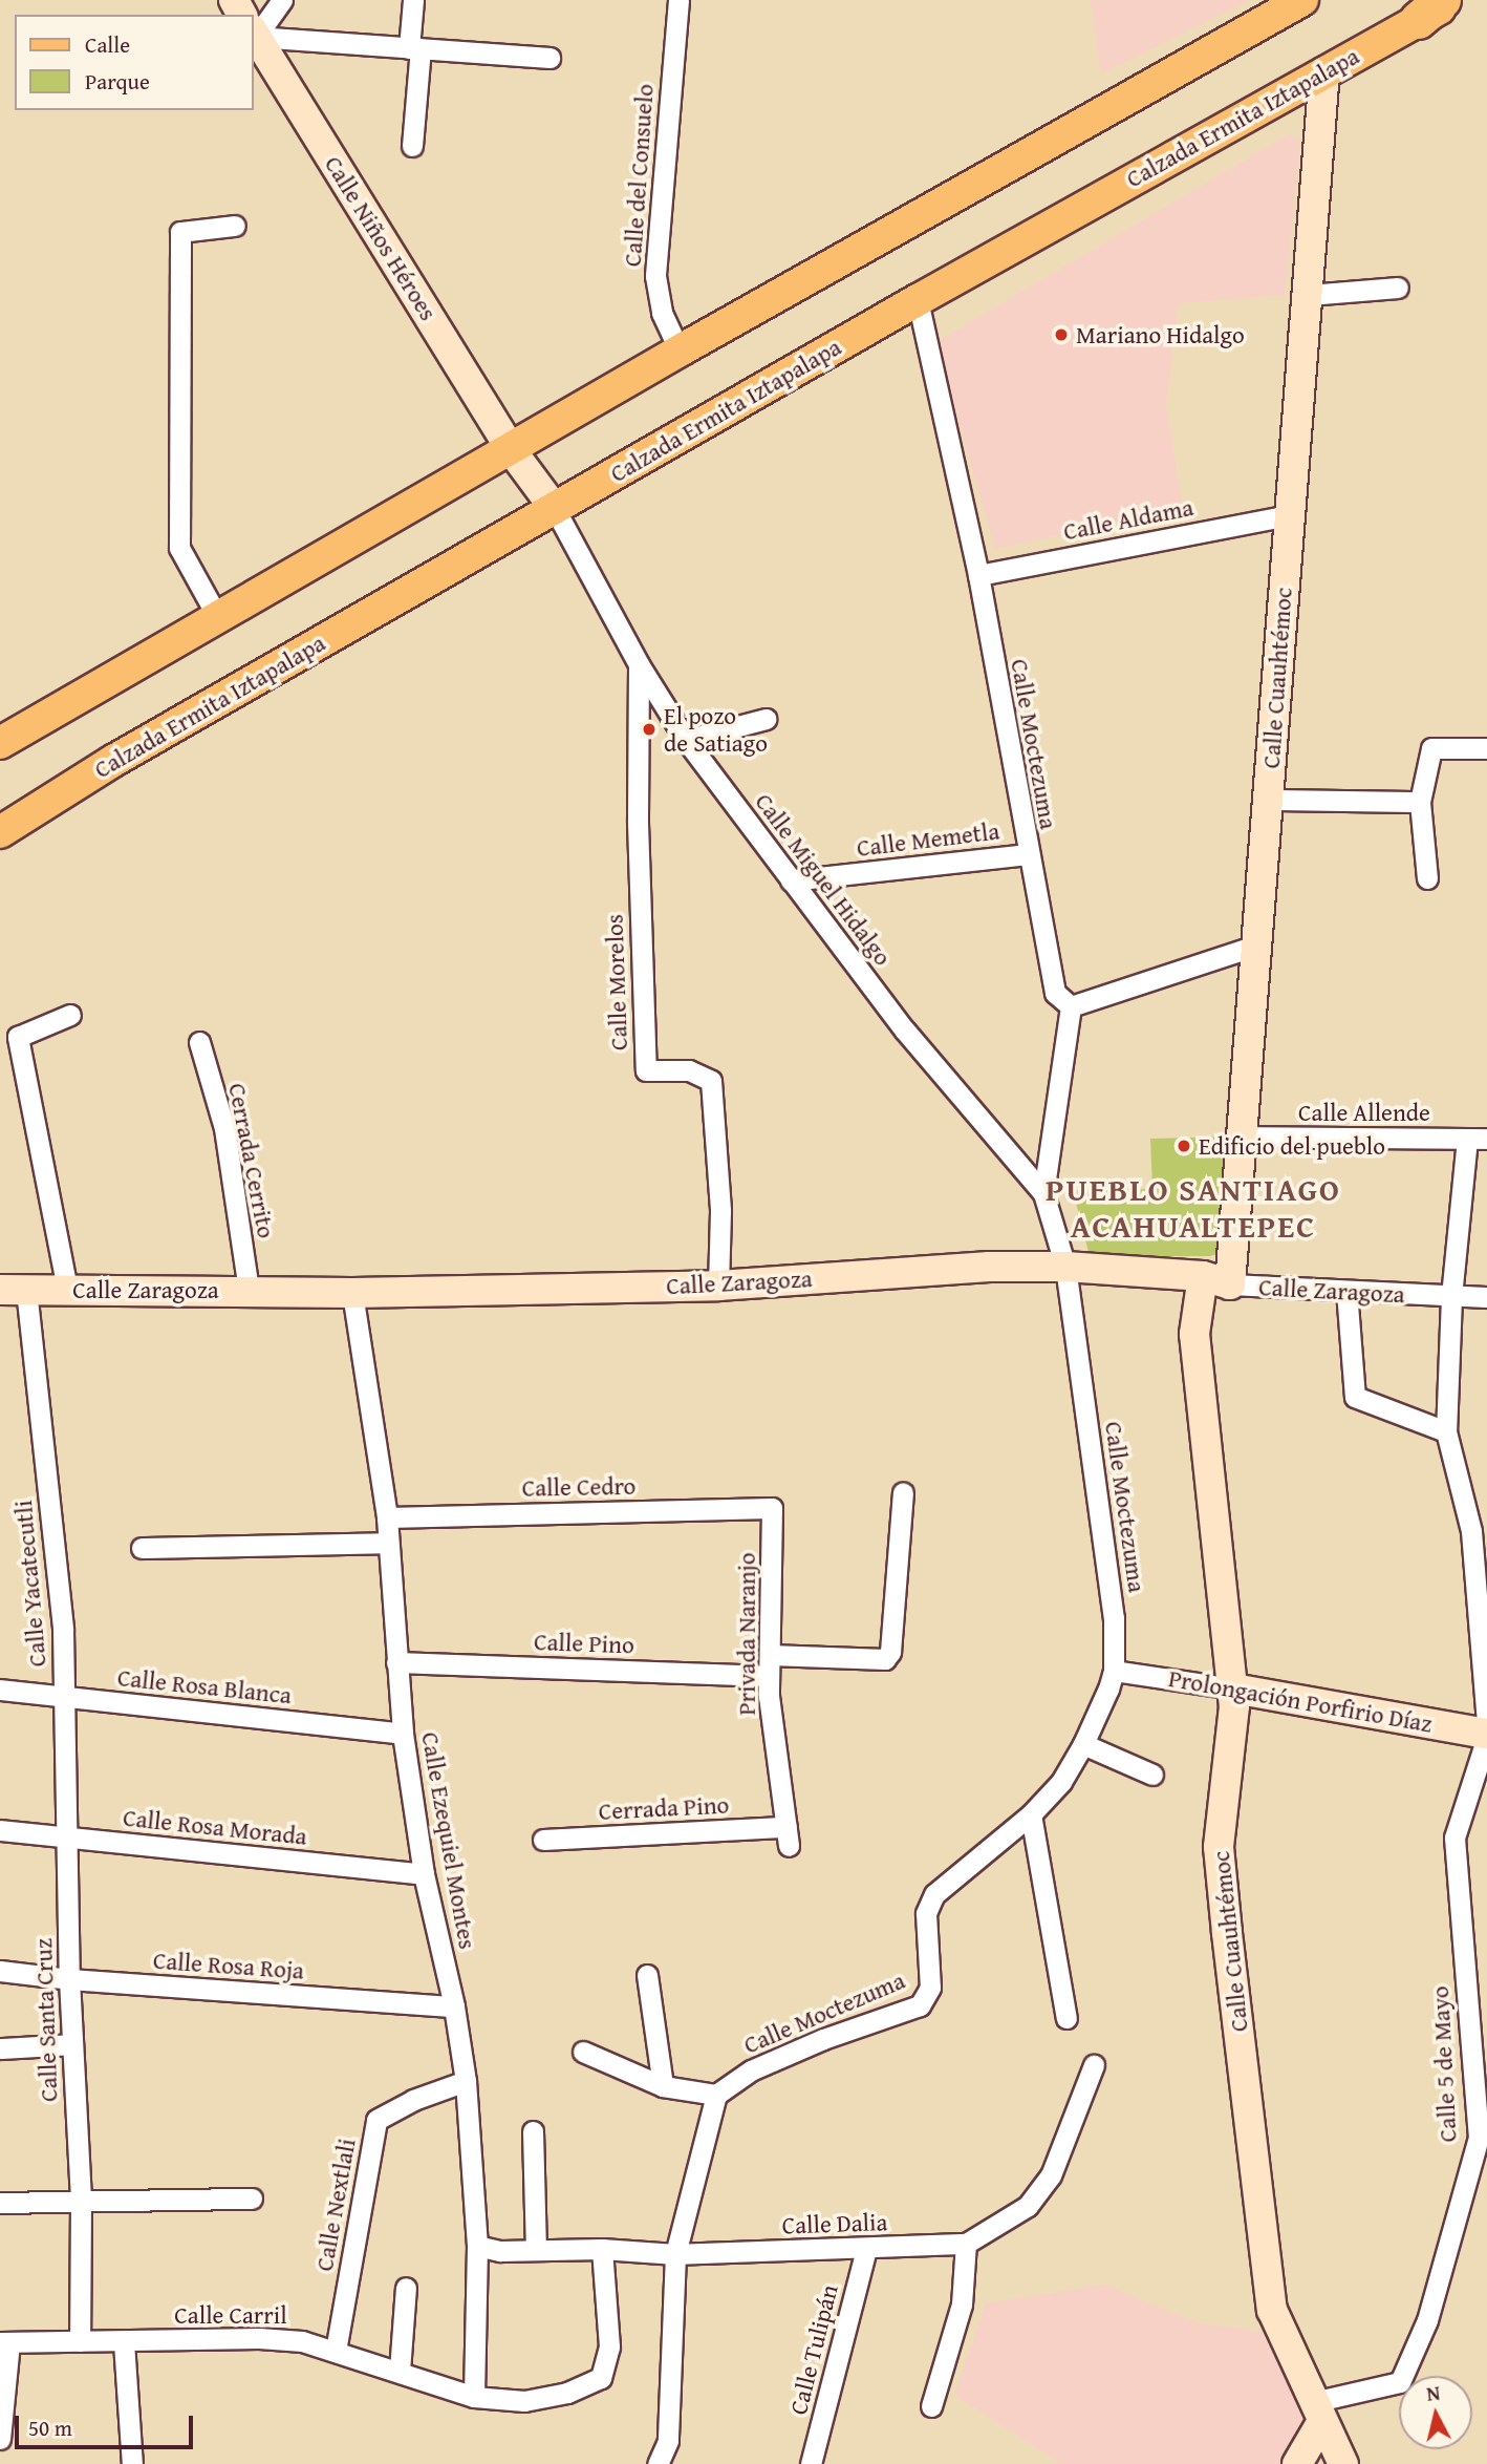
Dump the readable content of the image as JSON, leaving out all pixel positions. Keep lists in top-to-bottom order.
{
  "streets": {
    "main road": ["Calzada Ermita Iztapalapa"],
    "street": [
      "Calle del Consuelo",
      "Calle Niños Héroes",
      "Calle Aldama",
      "Calle Cuauhtémoc",
      "Calle Moctezuma",
      "Calle Memetla",
      "Calle Miguel Hidalgo",
      "Calle Morelos",
      "Calle Allende",
      "Cerrada Cerrito",
      "Calle Zaragoza",
      "Calle Cedro",
      "Calle Yacatecutli",
      "Privada Naranjo",
      "Calle Pino",
      "Calle Rosa Blanca",
      "Prolongación Porfirio Díaz",
      "Cerrada Pino",
      "Calle Rosa Morada",
      "Calle Ezequiel Montes",
      "Calle Rosa Roja",
      "Calle Santa Cruz",
      "Calle 5 de Mayo",
      "Calle Nextlali",
      "Calle Dalia",
      "Calle Carril",
      "Calle Tulipán"
    ]
  },
  "crossings": [
    ["Calzada Ermita Iztapalapa", "Calle Niños Héroes"],
    ["Calzada Ermita Iztapalapa", "Calle Cuauhtémoc"],
    ["Calzada Ermita Iztapalapa", "Calle Moctezuma"],
    ["Calzada Ermita Iztapalapa", "Calle Miguel Hidalgo"],
    ["Calle Niños Héroes", "Calle Miguel Hidalgo"],
    ["Calle Aldama", "Calle Cuauhtémoc"],
    ["Calle Aldama", "Calle Moctezuma"],
    ["Calle Cuauhtémoc", "Calle Allende"],
    ["Calle Cuauhtémoc", "Calle Zaragoza"],
    ["Calle Cuauhtémoc", "Prolongación Porfirio Díaz"],
    ["Calle Cuauhtémoc", "Calle 5 de Mayo"],
    ["Calle Moctezuma", "Calle Memetla"],
    ["Calle Moctezuma", "Calle Miguel Hidalgo"],
    ["Calle Moctezuma", "Calle Zaragoza"],
    ["Calle Moctezuma", "Prolongación Porfirio Díaz"],
    ["Calle Memetla", "Calle Miguel Hidalgo"],
    ["Calle Miguel Hidalgo", "Calle Morelos"],
    ["Calle Miguel Hidalgo", "Calle Zaragoza"],
    ["Calle Morelos", "Calle Zaragoza"],
    ["Cerrada Cerrito", "Calle Zaragoza"],
    ["Calle Zaragoza", "Calle Yacatecutli"],
    ["Calle Zaragoza", "Calle Ezequiel Montes"],
    ["Calle Cedro", "Privada Naranjo"],
    ["Calle Cedro", "Calle Ezequiel Montes"],
    ["Calle Yacatecutli", "Calle Rosa Blanca"],
    ["Calle Yacatecutli", "Calle Santa Cruz"],
    ["Privada Naranjo", "Calle Pino"],
    ["Privada Naranjo", "Cerrada Pino"],
    ["Calle Pino", "Calle Ezequiel Montes"],
    ["Calle Rosa Blanca", "Calle Ezequiel Montes"],
    ["Calle Rosa Blanca", "Calle Santa Cruz"],
    ["Prolongación Porfirio Díaz", "Calle 5 de Mayo"],
    ["Calle Rosa Morada", "Calle Ezequiel Montes"],
    ["Calle Rosa Morada", "Calle Santa Cruz"],
    ["Calle Ezequiel Montes", "Calle Rosa Roja"],
    ["Calle Ezequiel Montes", "Calle Nextlali"],
    ["Calle Ezequiel Montes", "Calle Dalia"],
    ["Calle Ezequiel Montes", "Calle Carril"],
    ["Calle Rosa Roja", "Calle Santa Cruz"],
    ["Calle Santa Cruz", "Calle Carril"],
    ["Calle Nextlali", "Calle Carril"],
    ["Calle Dalia", "Calle Carril"],
    ["Calle Dalia", "Calle Tulipán"]
  ],
  "districts": ["PUEBLO SANTIAGO ACAHUALTEPEC"],
  "places": ["Mariano Hidalgo", "El pozo de Satiago", "Edificio del pueblo"],
  "legend": ["Calle", "Parque"],
  "scale_bar": "50 m",
  "north": "top"
}
